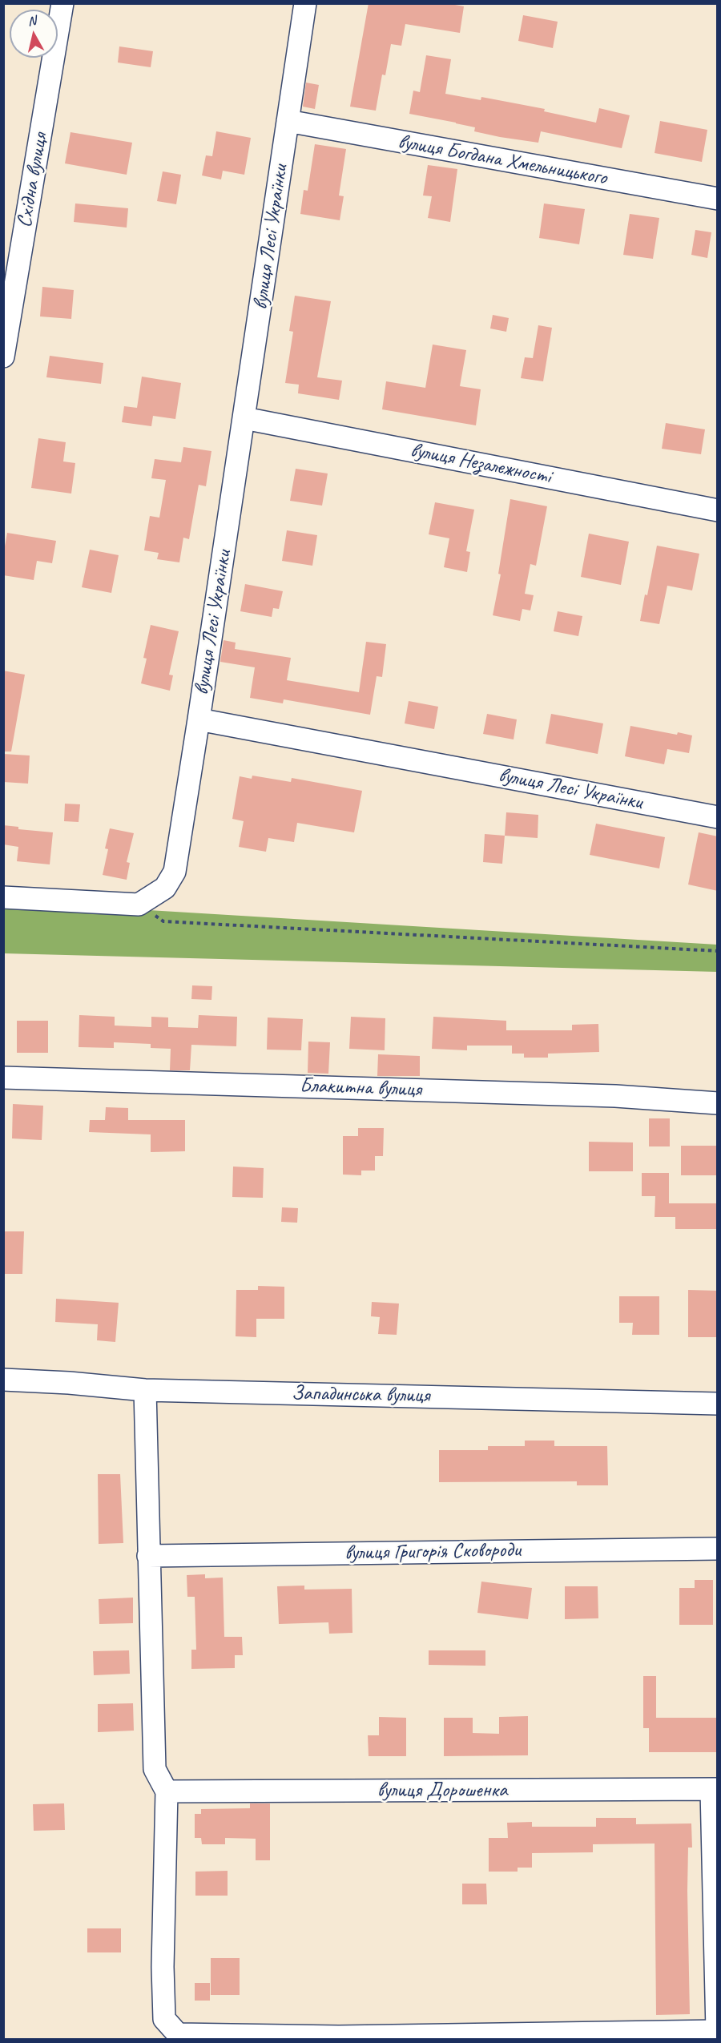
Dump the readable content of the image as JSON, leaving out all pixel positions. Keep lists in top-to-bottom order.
{
  "streets": {
    "street": [
      "вулиця Богдана Хмельницького",
      "Східна вулиця",
      "вулиця Лесі Українки",
      "вулиця Незалежності",
      "Блакитна вулиця",
      "Западинська вулиця",
      "вулиця Григорія Сковороди",
      "вулиця Дорошенка"
    ]
  },
  "crossings": [
    ["вулиця Богдана Хмельницького", "вулиця Лесі Українки"],
    ["вулиця Лесі Українки", "вулиця Незалежності"]
  ],
  "north": "top"
}
